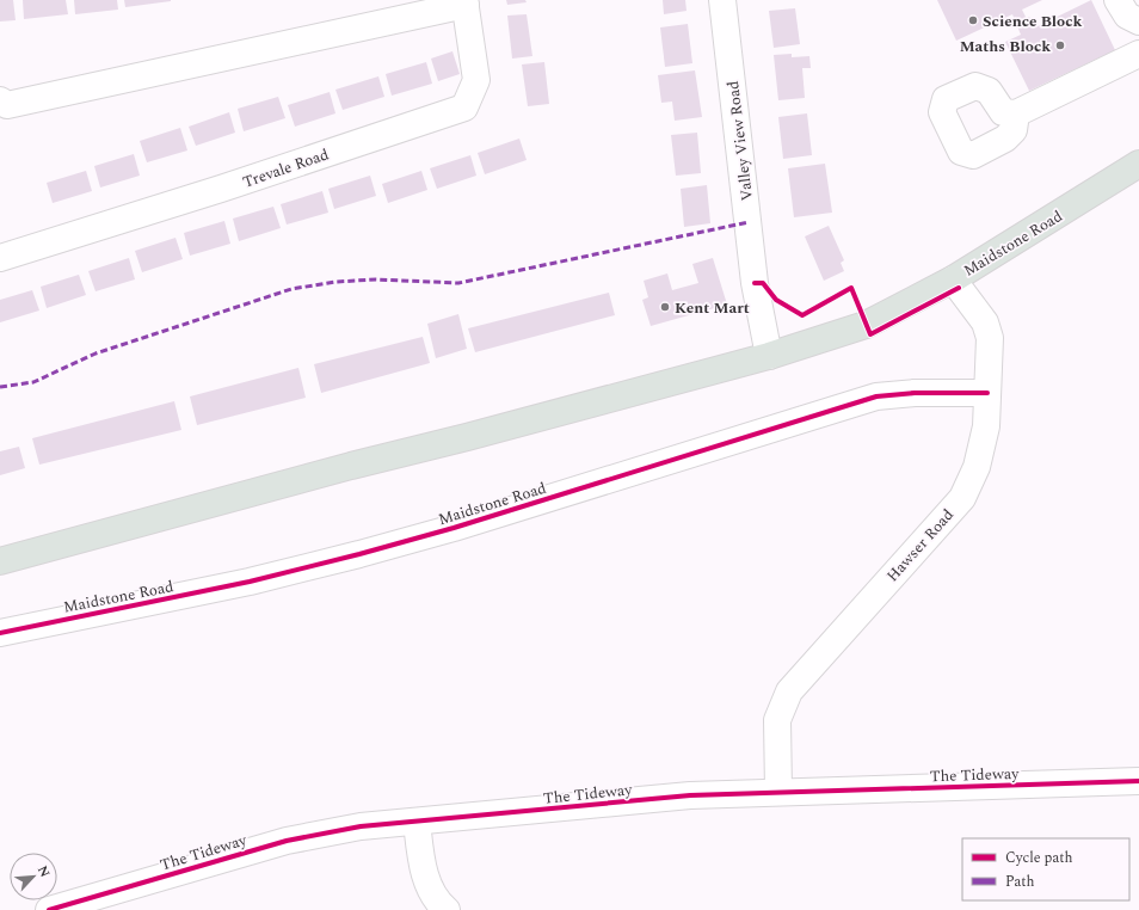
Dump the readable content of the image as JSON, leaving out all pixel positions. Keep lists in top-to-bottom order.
{
  "streets": {
    "main road": ["Maidstone Road"],
    "street": [
      "Valley View Road",
      "Trevale Road",
      "Hawser Road",
      "The Tideway"
    ]
  },
  "crossings": [
    ["Valley View Road", "Maidstone Road"],
    ["Maidstone Road", "Hawser Road"],
    ["Hawser Road", "The Tideway"]
  ],
  "places": ["Science Block", "Maths Block", "Kent Mart"],
  "legend": ["Cycle path", "Path"],
  "north": "top right"
}
